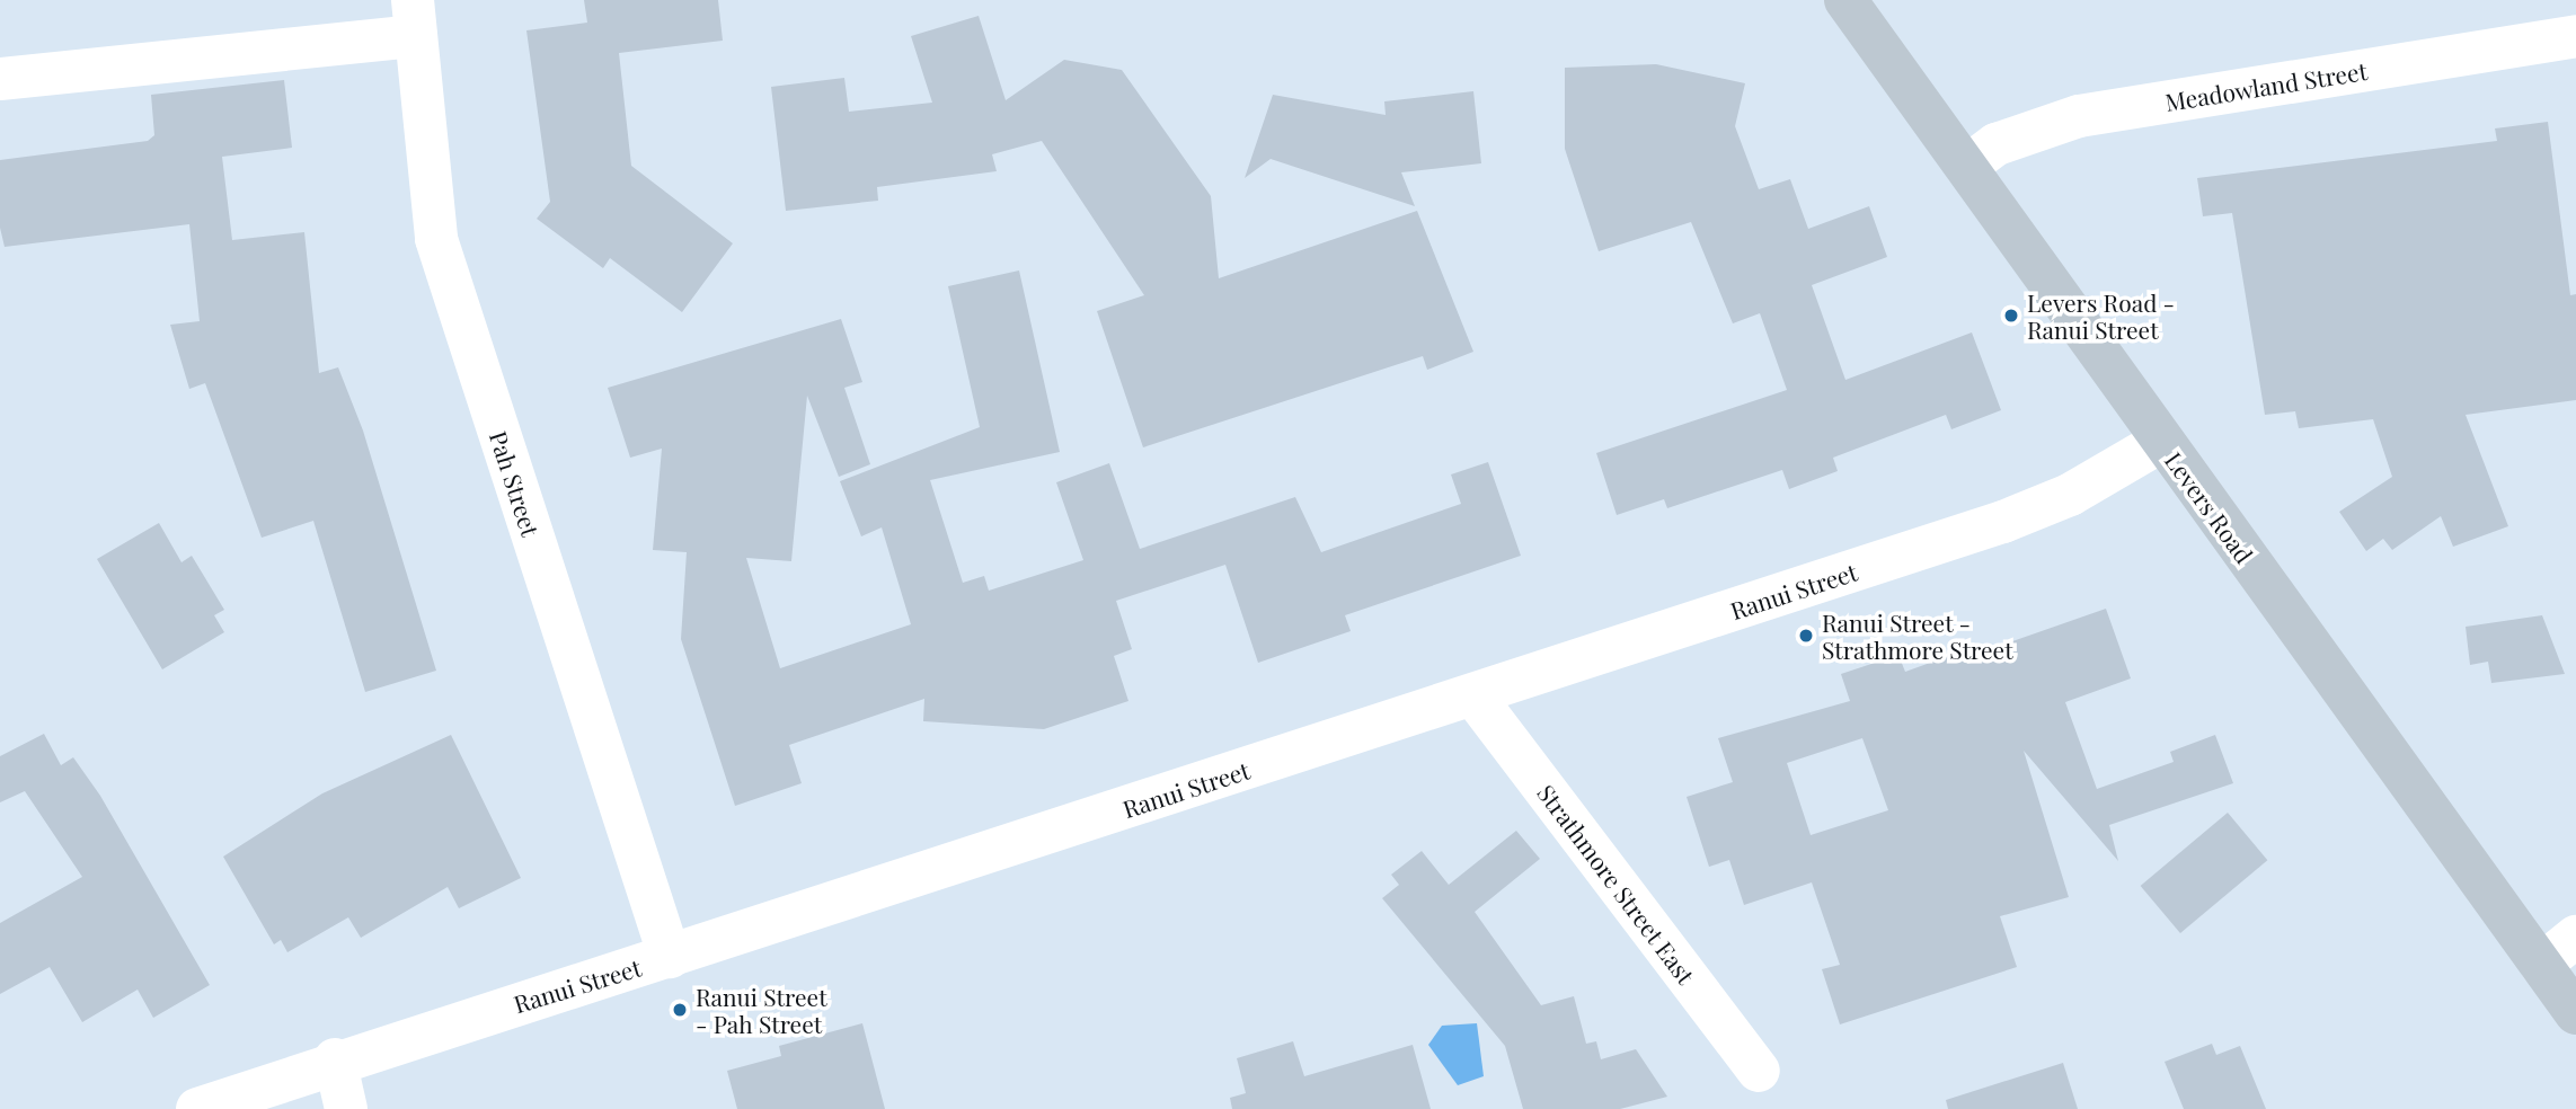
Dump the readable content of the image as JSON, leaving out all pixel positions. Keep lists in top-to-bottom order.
{
  "streets": {
    "street": [
      "Meadowland Street",
      "Pah Street",
      "Levers Road",
      "Ranui Street",
      "Strathmore Street East"
    ]
  },
  "crossings": [
    ["Meadowland Street", "Levers Road"],
    ["Pah Street", "Ranui Street"],
    ["Levers Road", "Ranui Street"],
    ["Ranui Street", "Strathmore Street East"]
  ],
  "places": ["Levers Road - Ranui Street", "Ranui Street - Strathmore Street", "Ranui Street - Pah Street"]
}
